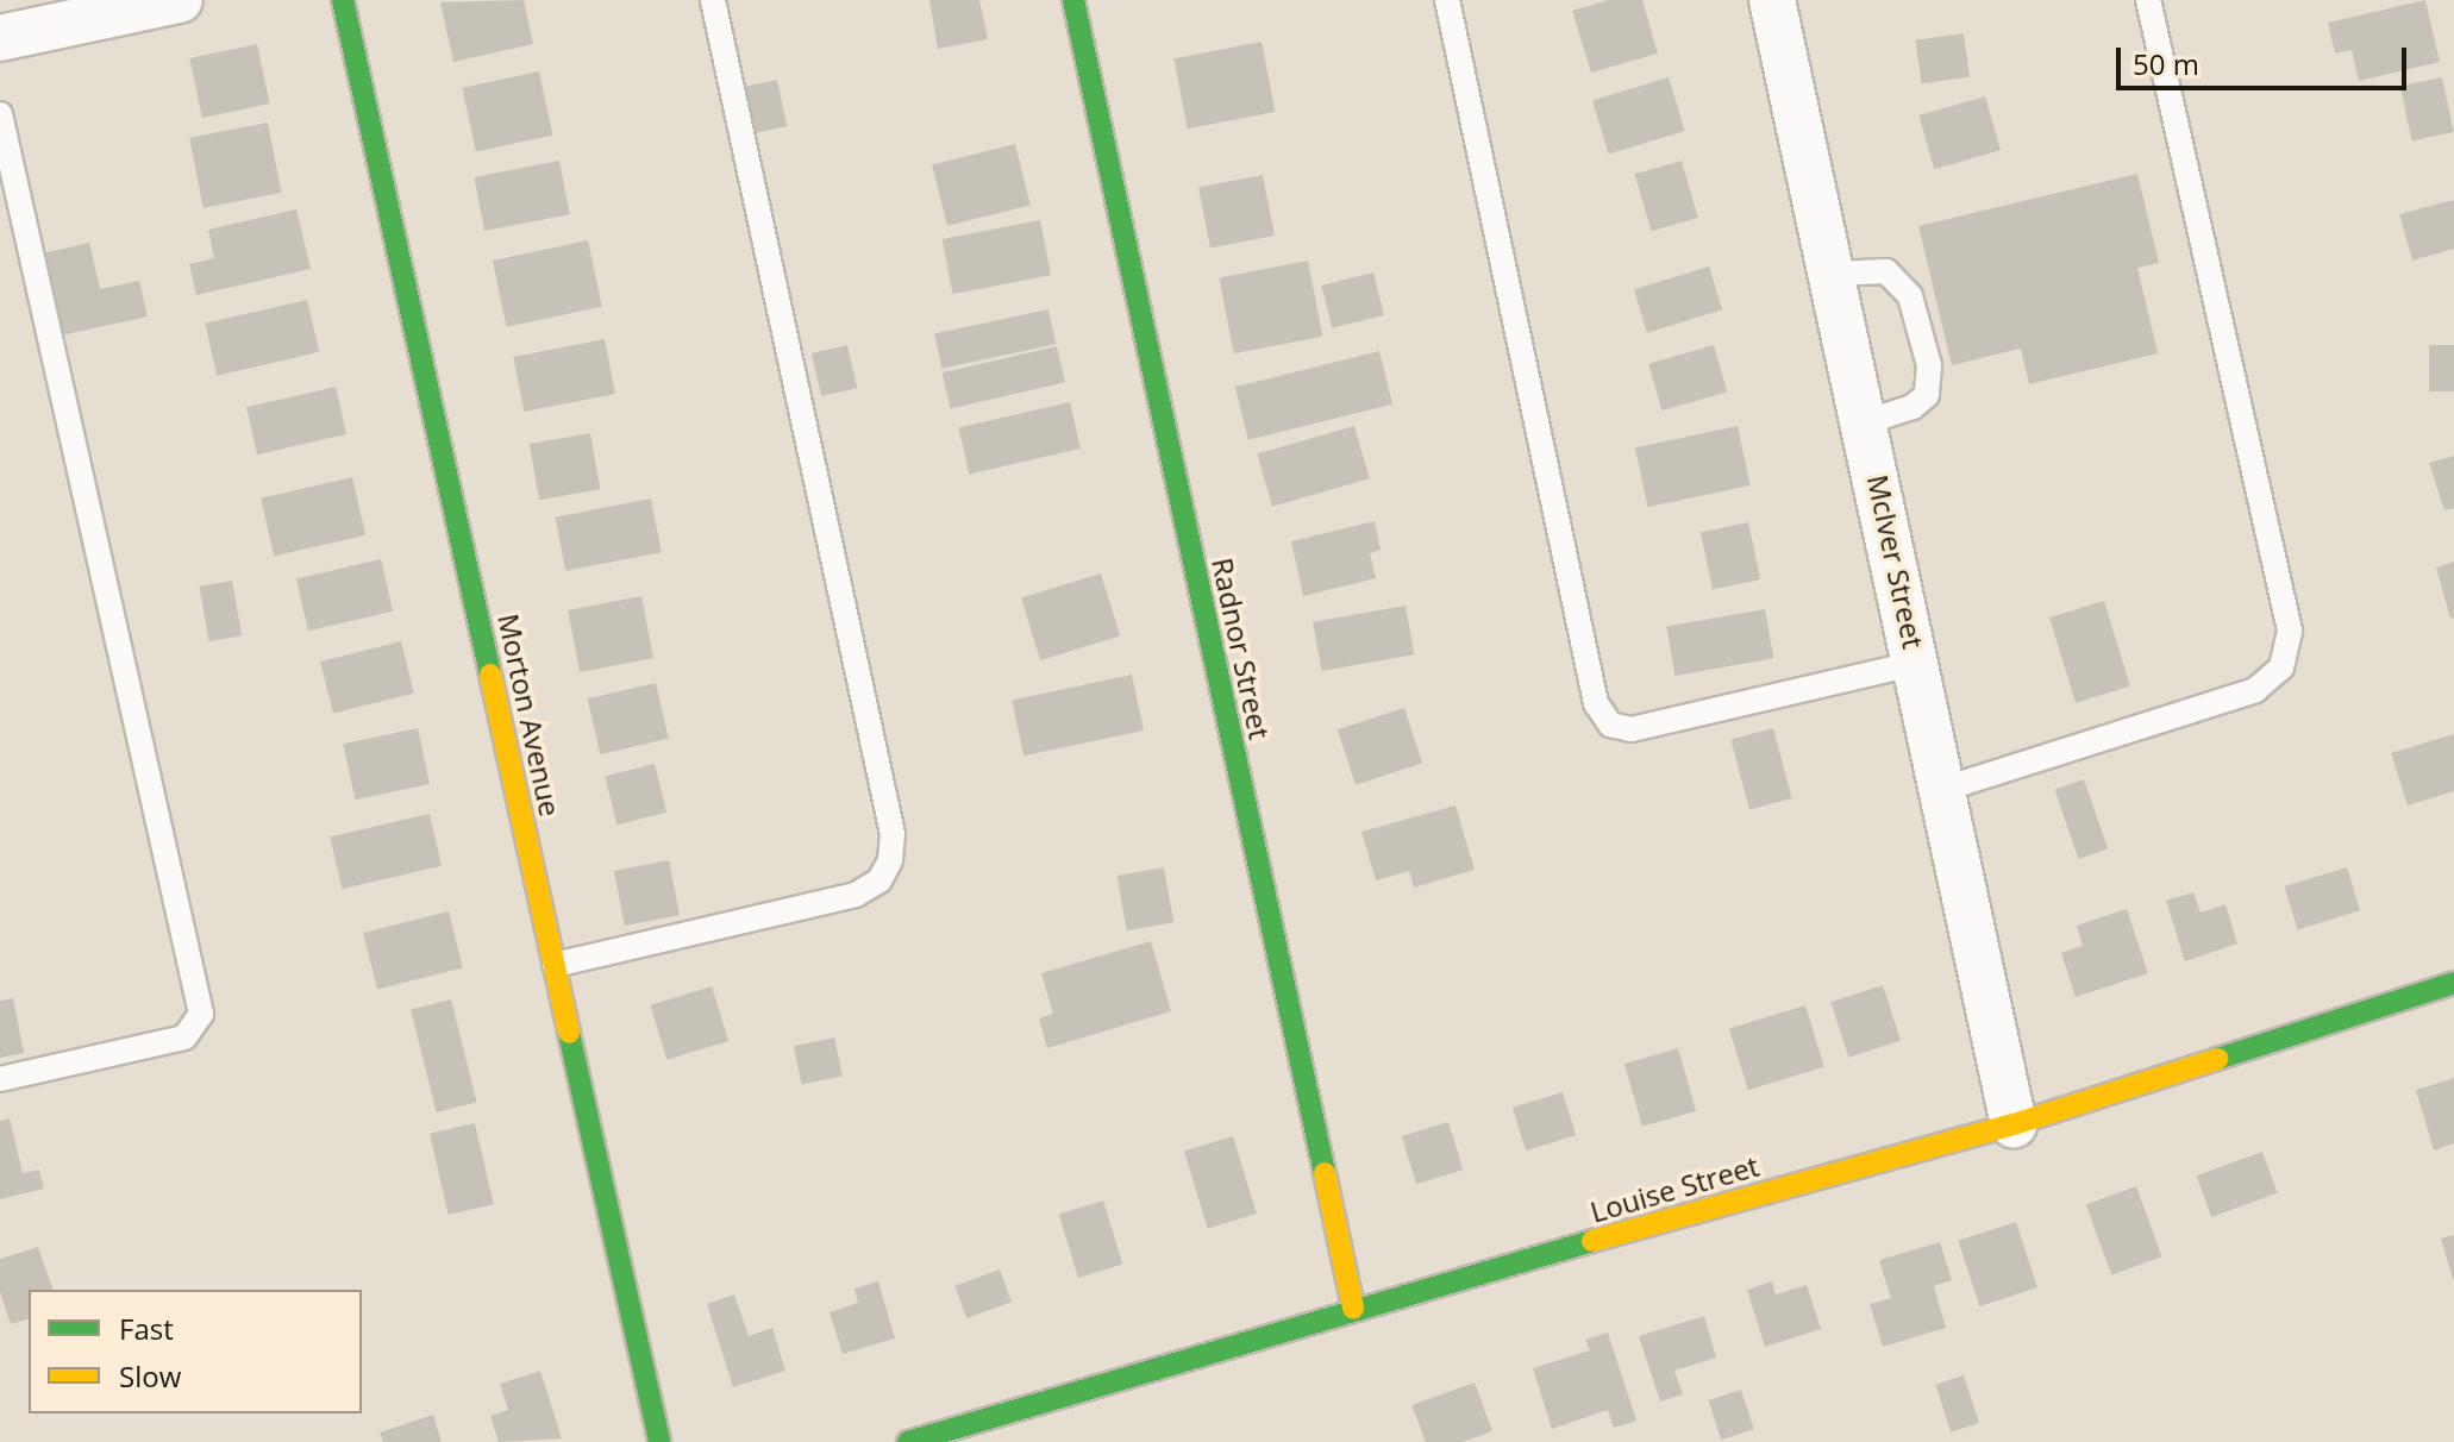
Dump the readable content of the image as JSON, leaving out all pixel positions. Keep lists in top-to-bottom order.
{
  "streets": {
    "street": [
      "McIver Street",
      "Radnor Street",
      "Morton Avenue",
      "Louise Street"
    ]
  },
  "crossings": [
    ["McIver Street", "Louise Street"],
    ["Radnor Street", "Louise Street"]
  ],
  "legend": ["Fast", "Slow"],
  "scale_bar": "50 m"
}
